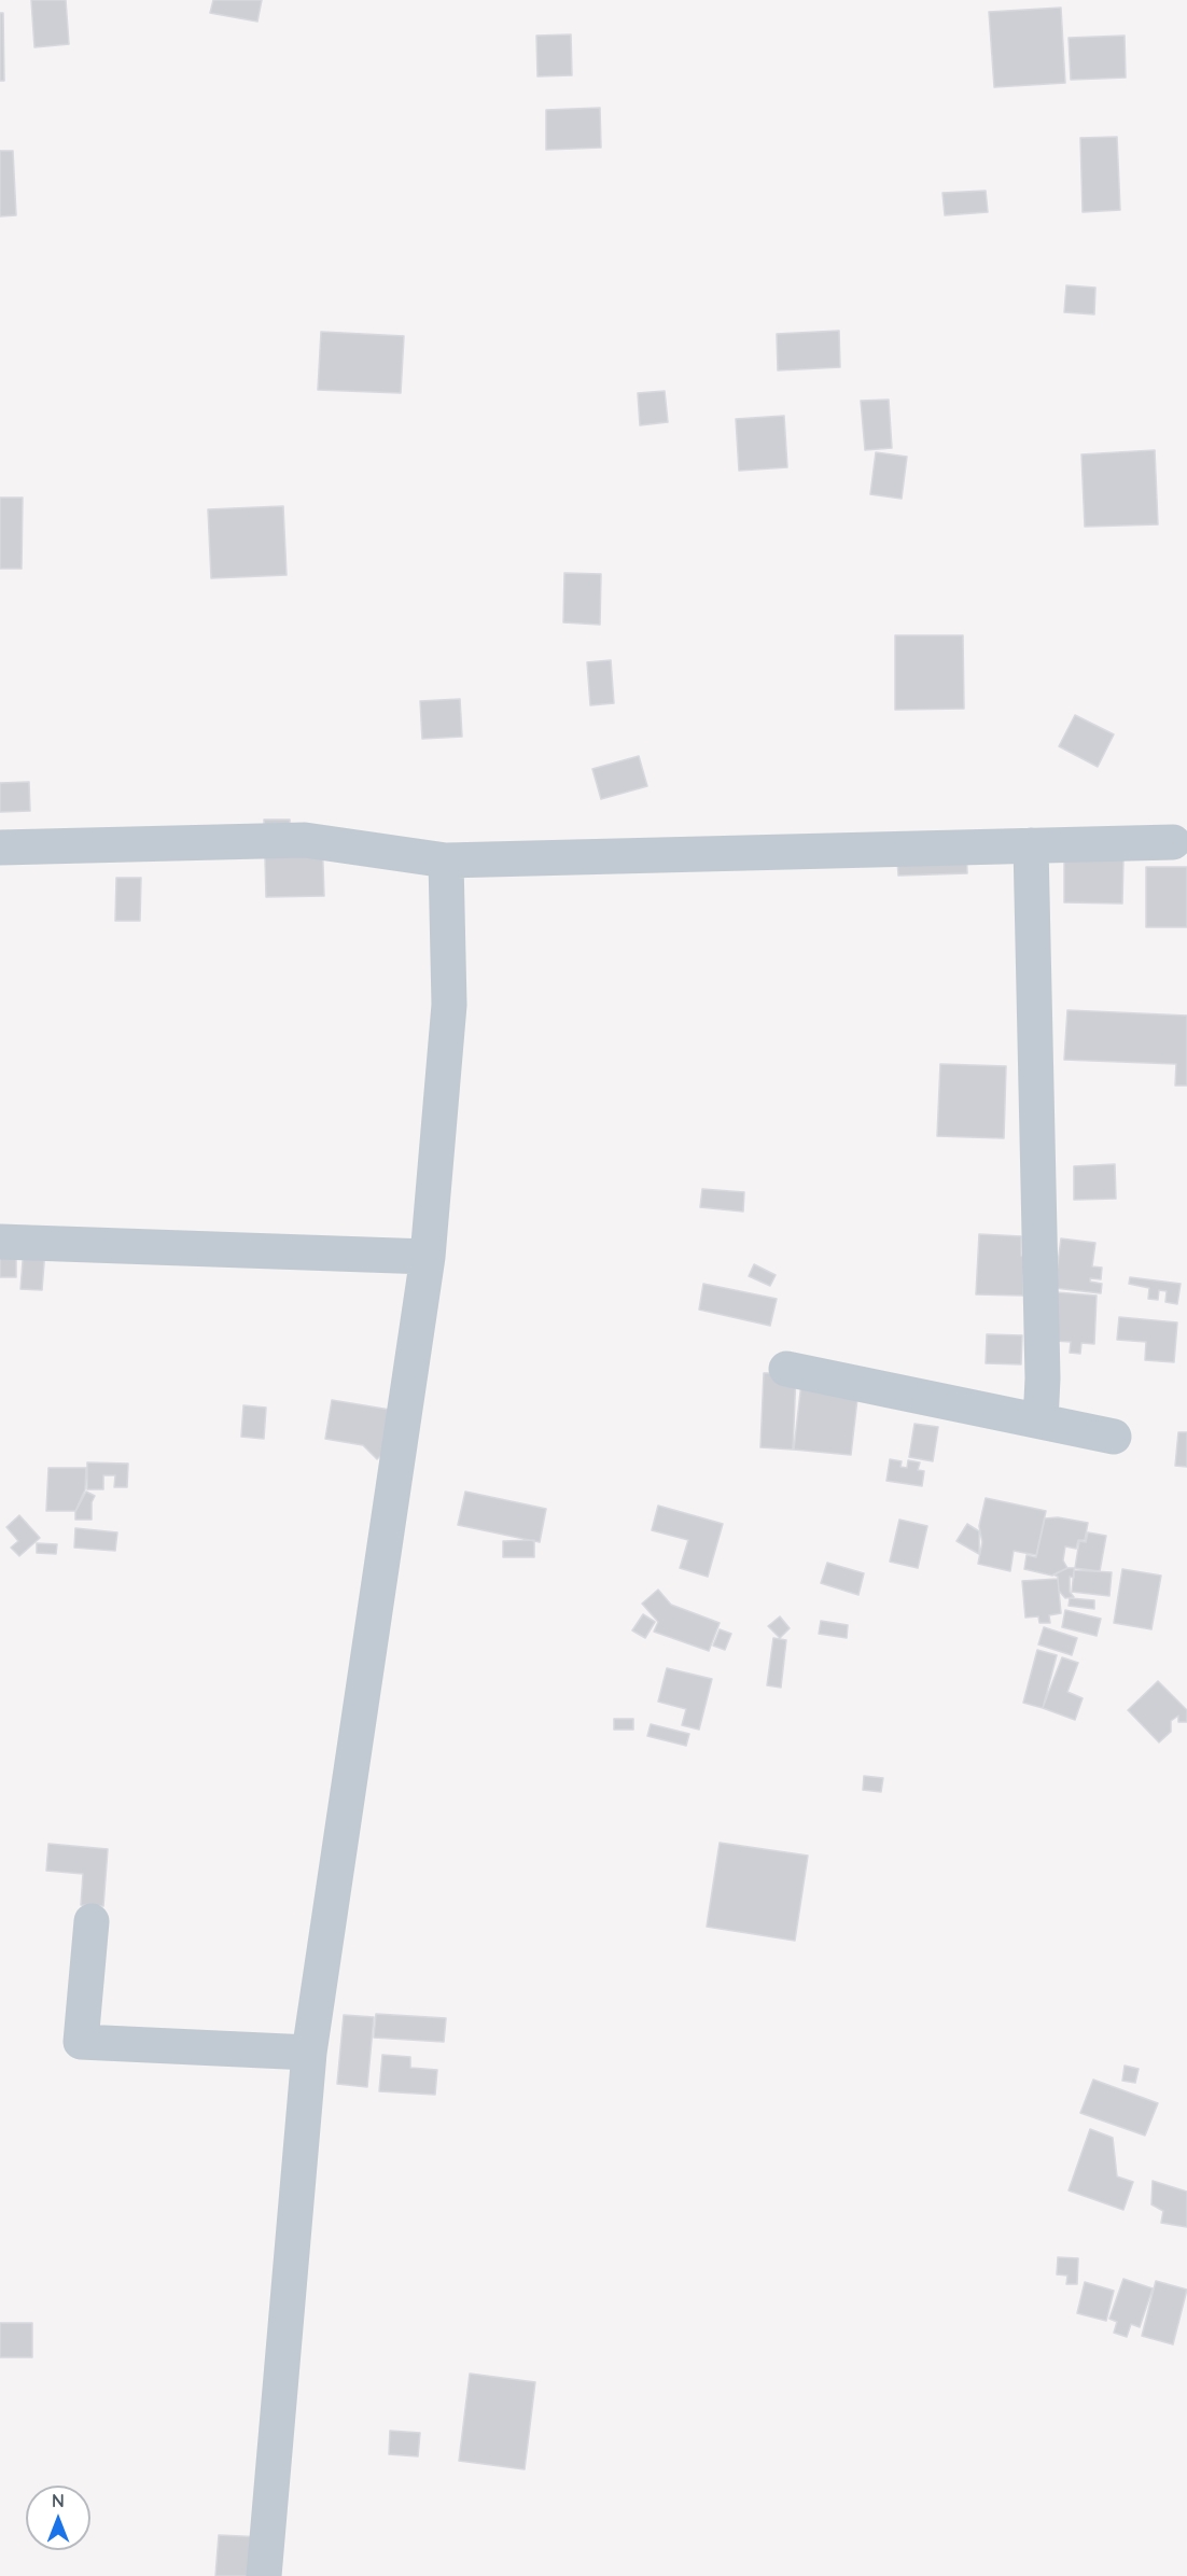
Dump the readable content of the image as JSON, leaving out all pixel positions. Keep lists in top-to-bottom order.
{
  "north": "top"
}
